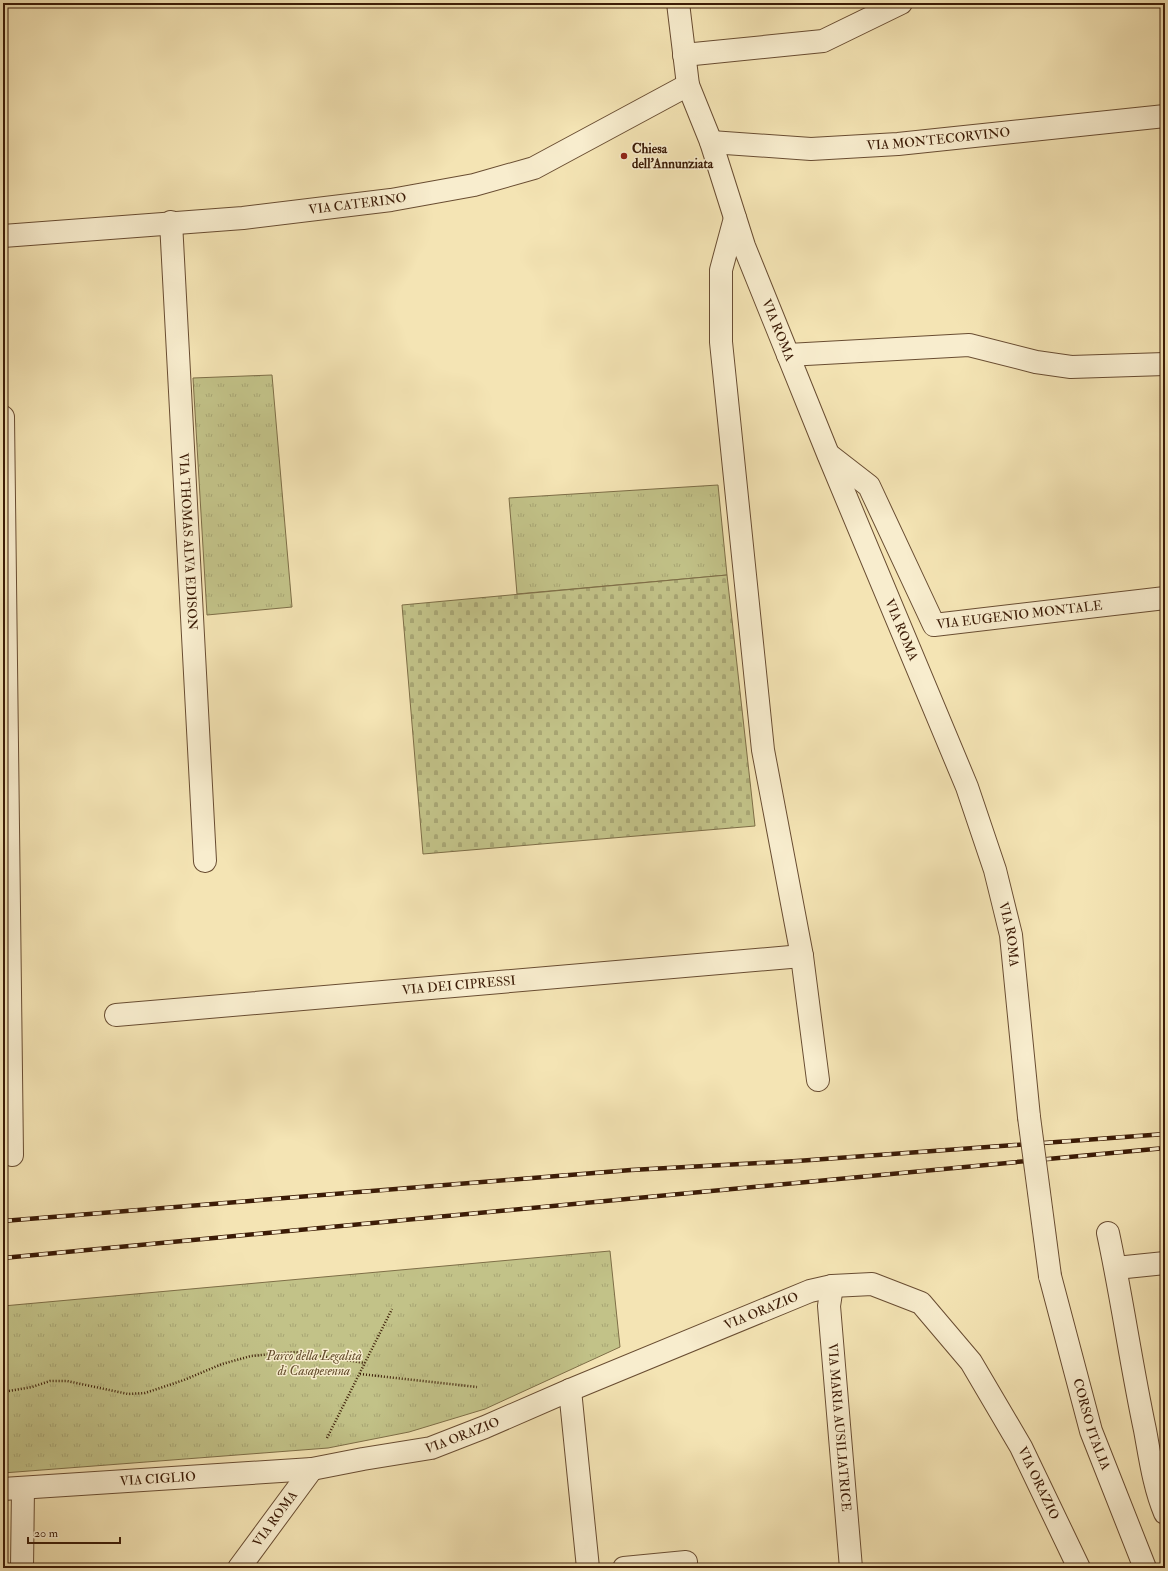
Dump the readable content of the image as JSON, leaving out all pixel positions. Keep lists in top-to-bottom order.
{
  "streets": {
    "street": [
      "VIA MONTECORVINO",
      "VIA CATERINO",
      "VIA ROMA",
      "VIA THOMAS ALVA EDISON",
      "VIA EUGENIO MONTALE",
      "VIA DEI CIPRESSI",
      "VIA ORAZIO",
      "CORSO ITALIA",
      "VIA MARIA AUSILIATRICE",
      "VIA CIGLIO"
    ]
  },
  "crossings": [
    ["VIA MONTECORVINO", "VIA ROMA"],
    ["VIA CATERINO", "VIA ROMA"],
    ["VIA CATERINO", "VIA THOMAS ALVA EDISON"],
    ["VIA ROMA", "VIA EUGENIO MONTALE"],
    ["VIA ROMA", "VIA ORAZIO"],
    ["VIA ROMA", "CORSO ITALIA"],
    ["VIA ROMA", "VIA CIGLIO"],
    ["VIA ORAZIO", "VIA MARIA AUSILIATRICE"],
    ["VIA ORAZIO", "VIA CIGLIO"]
  ],
  "parks": ["Parco della Legalità di Casapesenna"],
  "places": ["Chiesa dell'Annunziata"],
  "scale_bar": "20 m"
}
